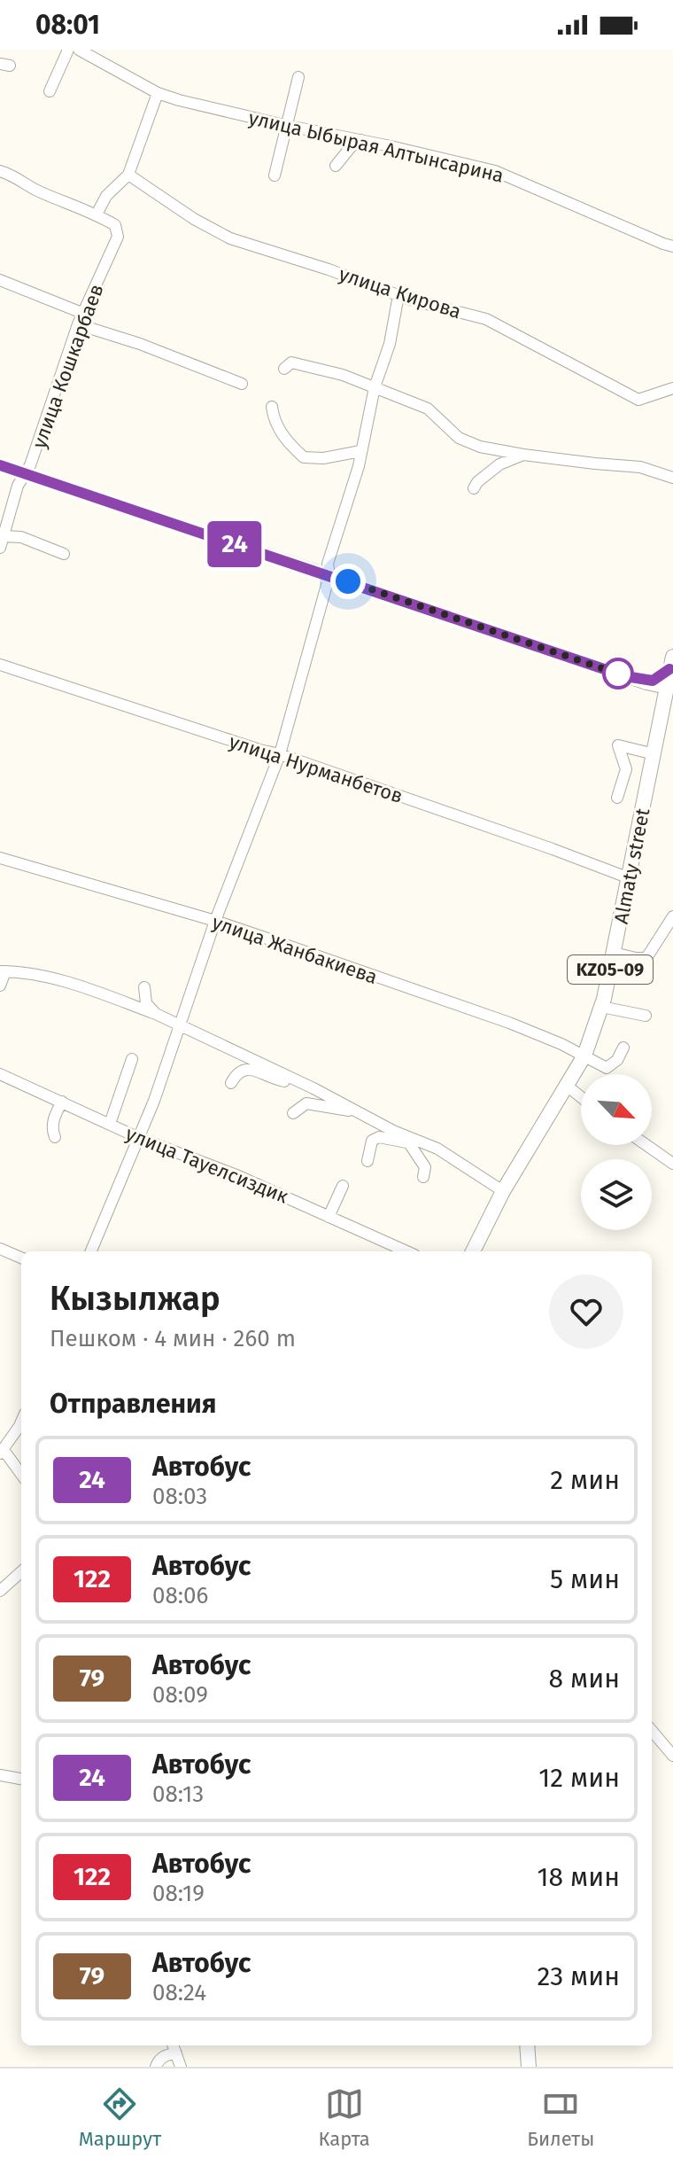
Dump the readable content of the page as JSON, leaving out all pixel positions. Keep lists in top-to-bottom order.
{
  "streets": {
    "main road": ["Almaty street", "KZ05-09"],
    "street": [
      "улица Ыбырая Алтынсарина",
      "улица Кирова",
      "улица Кошкарбаев",
      "улица Нурманбетов",
      "улица Жанбакиева",
      "улица Тауелсиздик"
    ]
  },
  "crossings": [
    ["улица Нурманбетов", "Almaty street"],
    ["Almaty street", "улица Жанбакиева"]
  ],
  "lines": ["bus line 24"],
  "north": "bottom right",
  "page": {
    "status": "08:01",
    "on_map": "24",
    "heading": [
      ["Кызылжар", "Пешком · 4 мин · 260 m"],
      "Отправления"
    ],
    "list": [
      {
        "mark": "24",
        "name": "Автобус",
        "note": "08:03",
        "value": "2 мин"
      },
      {
        "mark": "122",
        "name": "Автобус",
        "note": "08:06",
        "value": "5 мин"
      },
      {
        "mark": "79",
        "name": "Автобус",
        "note": "08:09",
        "value": "8 мин"
      },
      {
        "mark": "24",
        "name": "Автобус",
        "note": "08:13",
        "value": "12 мин"
      },
      {
        "mark": "122",
        "name": "Автобус",
        "note": "08:19",
        "value": "18 мин"
      },
      {
        "mark": "79",
        "name": "Автобус",
        "note": "08:24",
        "value": "23 мин"
      }
    ],
    "tabs": ["Маршрут", "Карта", "Билеты"]
  }
}
